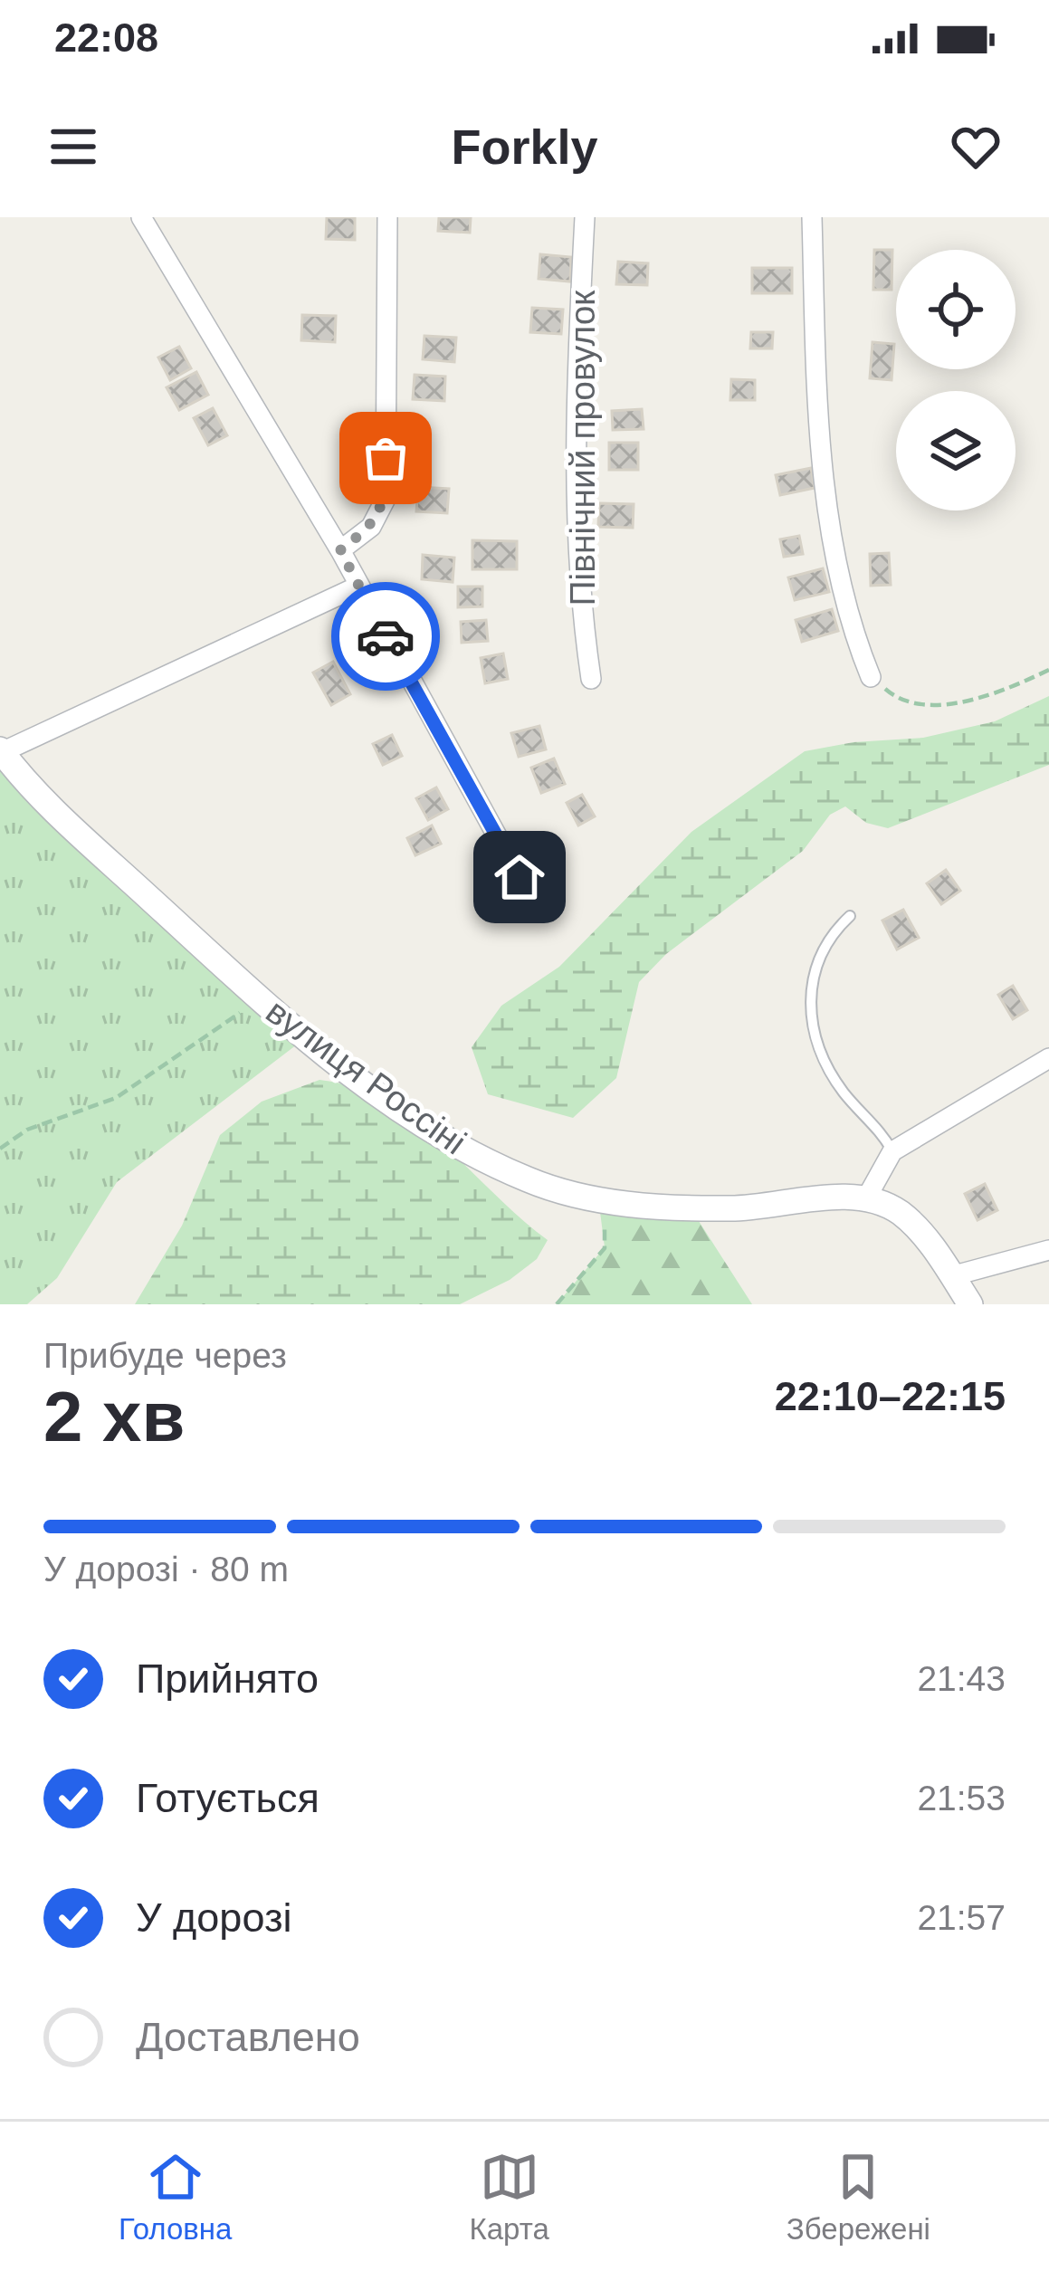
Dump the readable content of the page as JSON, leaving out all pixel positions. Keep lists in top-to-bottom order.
{
  "streets": {
    "street": ["Північний провулок", "вулиця Россіні"]
  },
  "page": {
    "status": "22:08",
    "header": "Forkly",
    "heading": ["2 хв", "Прибуде через", "22:10–22:15"],
    "bar": "У дорозі · 80 m",
    "list": [
      ["Прийнято", "21:43"],
      ["Готується", "21:53"],
      ["У дорозі", "21:57"],
      "Доставлено"
    ],
    "tabs": ["Головна", "Карта", "Збережені"]
  }
}
